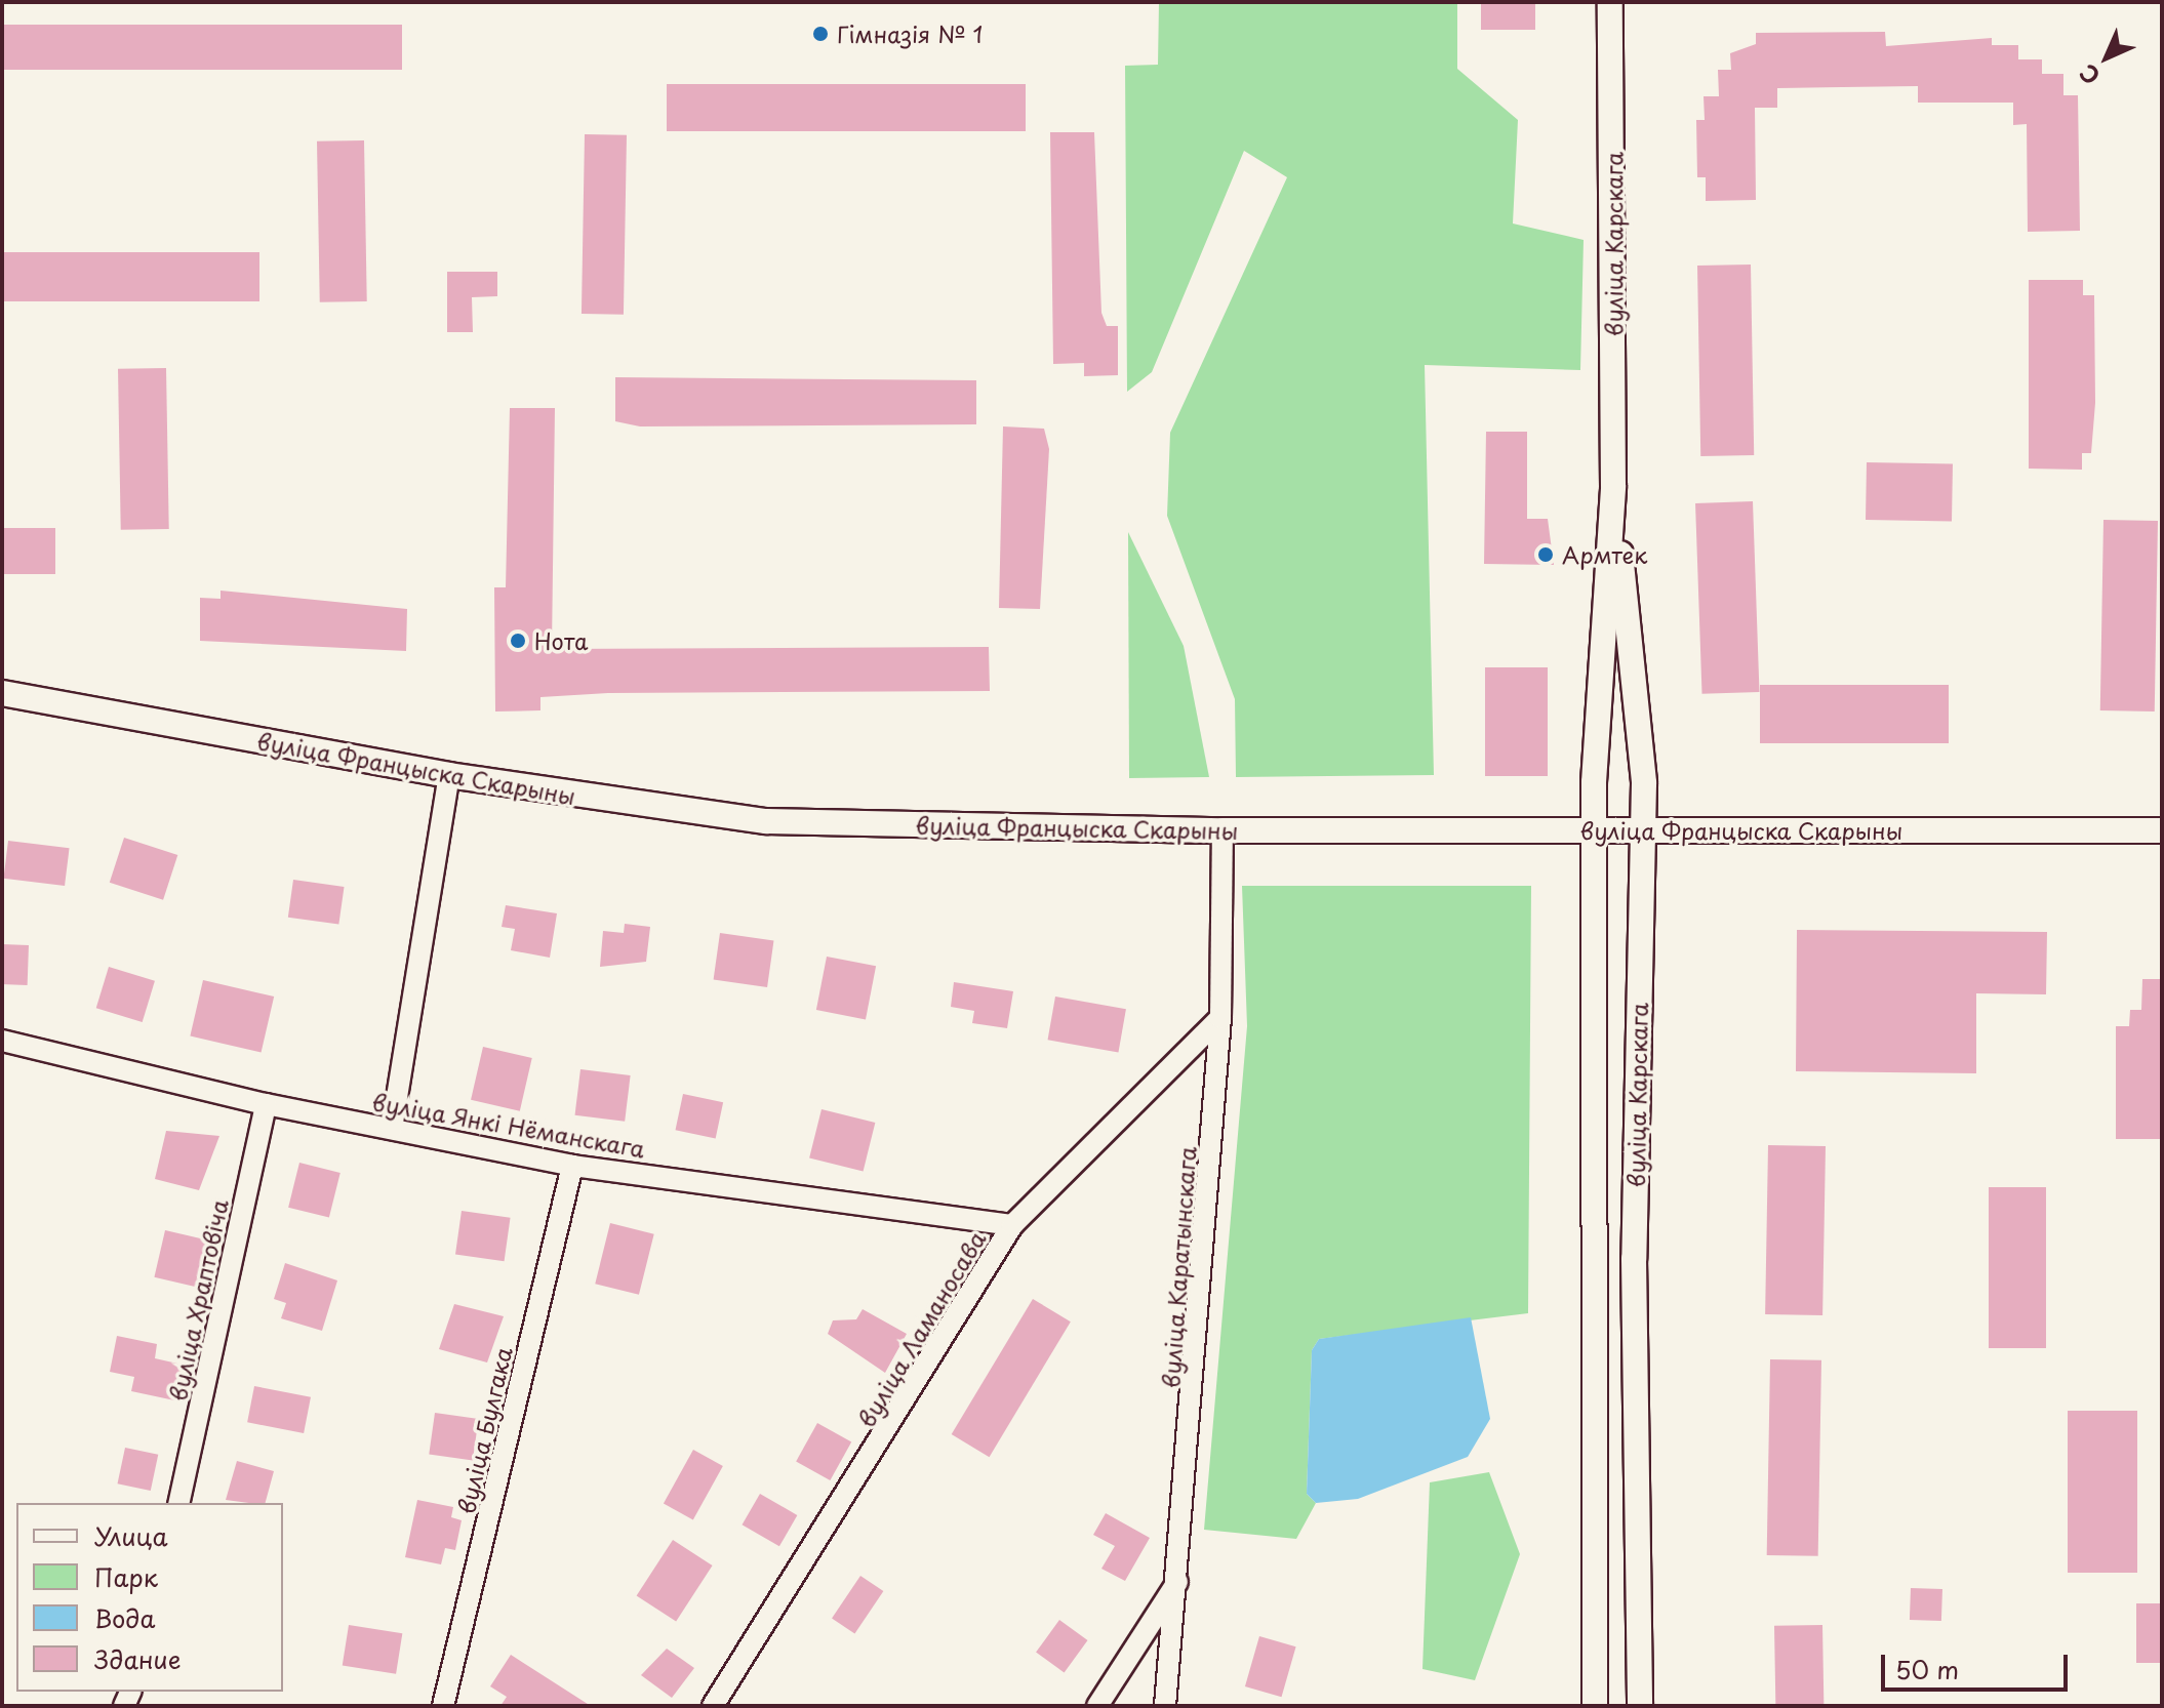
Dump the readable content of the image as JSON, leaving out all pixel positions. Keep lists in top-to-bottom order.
{
  "streets": {
    "street": [
      "вуліца Карскага",
      "вуліца Францыска Скарыны",
      "вуліца Янкі Нёманскага",
      "вуліца Каратынскага",
      "вуліца Храптовіча",
      "вуліца Ламаносава",
      "вуліца Булгака"
    ]
  },
  "crossings": [
    ["вуліца Карскага", "вуліца Францыска Скарыны"],
    ["вуліца Францыска Скарыны", "вуліца Каратынскага"],
    ["вуліца Янкі Нёманскага", "вуліца Храптовіча"],
    ["вуліца Янкі Нёманскага", "вуліца Ламаносава"],
    ["вуліца Янкі Нёманскага", "вуліца Булгака"],
    ["вуліца Каратынскага", "вуліца Ламаносава"]
  ],
  "places": ["Гімназія № 1", "Армтек", "Нота"],
  "legend": [
    "Улица",
    "Парк",
    "Вода",
    "Здание"
  ],
  "scale_bar": "50 m",
  "north": "bottom left"
}
